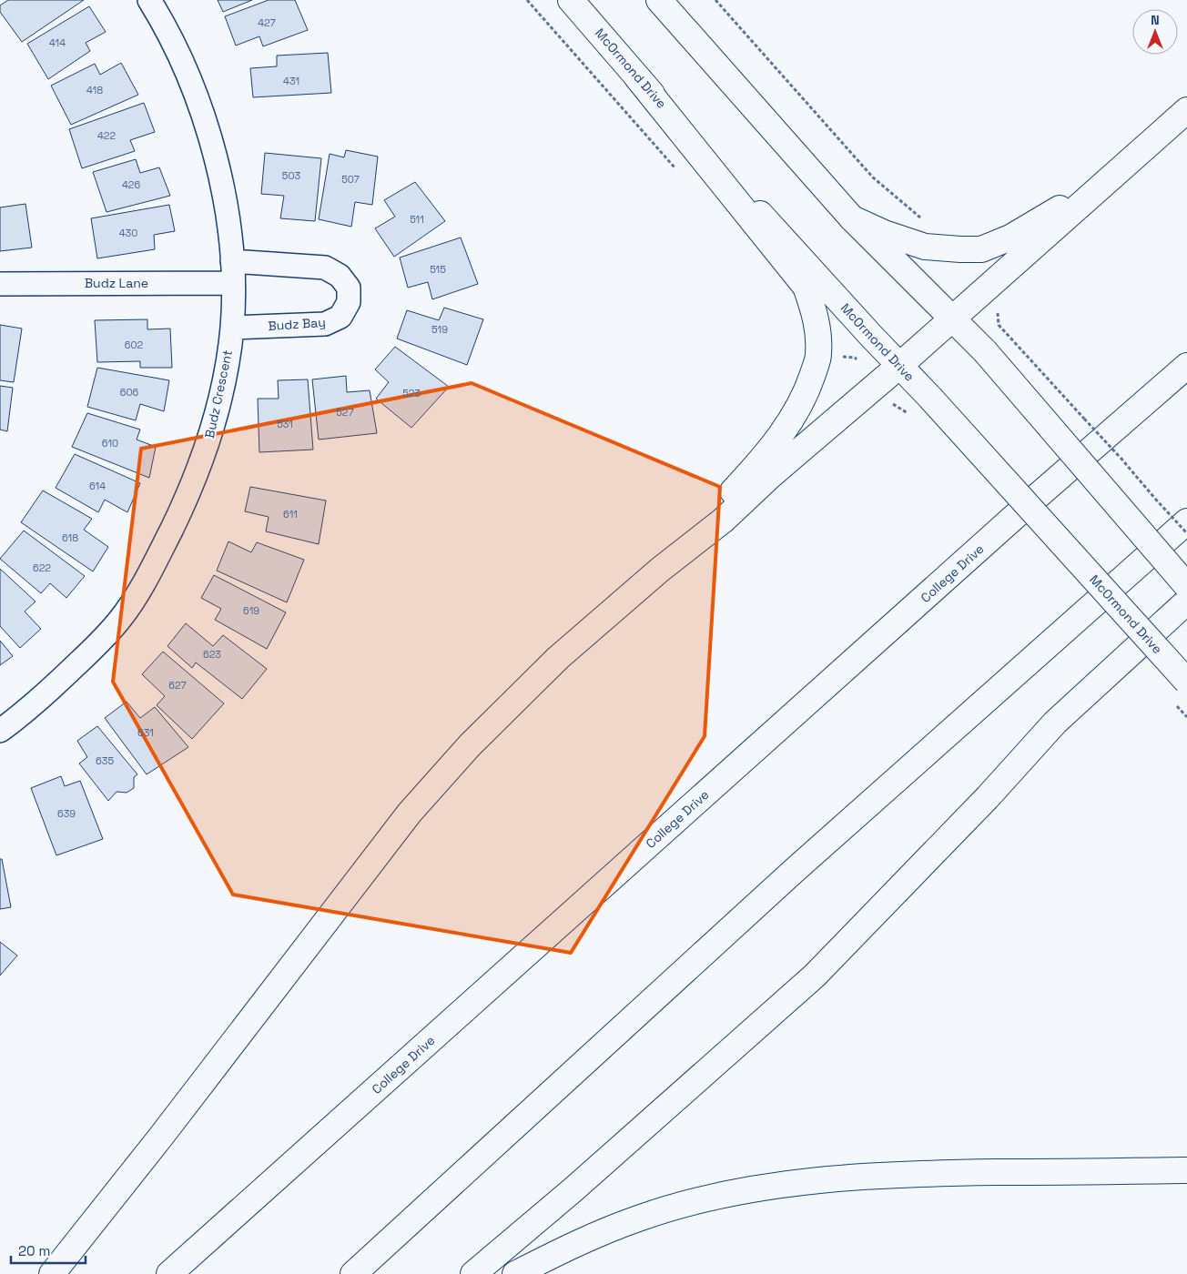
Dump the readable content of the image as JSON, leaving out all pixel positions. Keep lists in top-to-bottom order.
{
  "streets": {
    "main road": ["McOrmond Drive", "College Drive"],
    "street": ["Budz Lane", "Budz Bay", "Budz Crescent"]
  },
  "crossings": [
    ["Budz Lane", "Budz Crescent"],
    ["Budz Bay", "Budz Crescent"]
  ],
  "house_numbers": [
    "427",
    "414",
    "431",
    "418",
    "422",
    "503",
    "507",
    "426",
    "511",
    "430",
    "515",
    "519",
    "602",
    "606",
    "523",
    "527",
    "531",
    "610",
    "614",
    "611",
    "618",
    "622",
    "619",
    "623",
    "627",
    "631",
    "635",
    "639"
  ],
  "scale_bar": "20 m",
  "north": "top"
}
